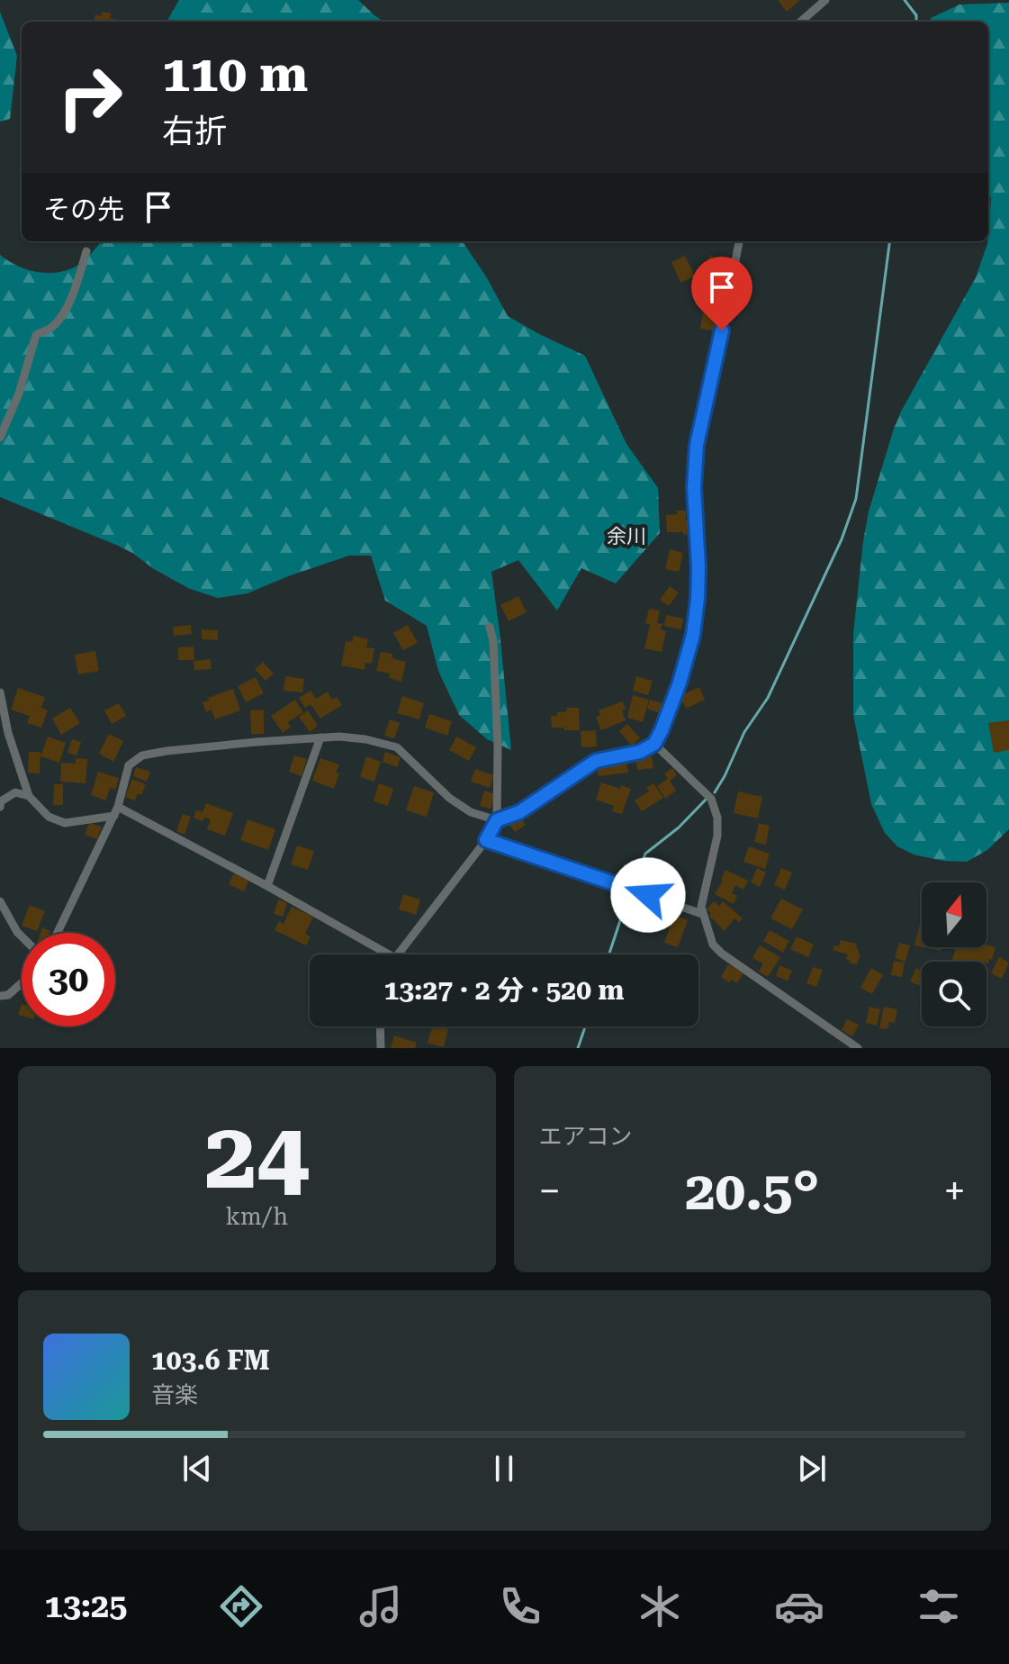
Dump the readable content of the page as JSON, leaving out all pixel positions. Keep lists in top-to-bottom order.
{
  "districts": ["余川"],
  "north": "top",
  "page": {
    "turn": ["110 m", "右折"],
    "then": "その先",
    "limit": "30",
    "trip": "13:27 · 2 分 · 520 m",
    "tile": [
      ["24", "km/h"],
      "エアコン"
    ],
    "heat": ["−", "20.5°", "+"],
    "song": ["103.6 FM", "音楽"],
    "tabs": "13:25"
  }
}
